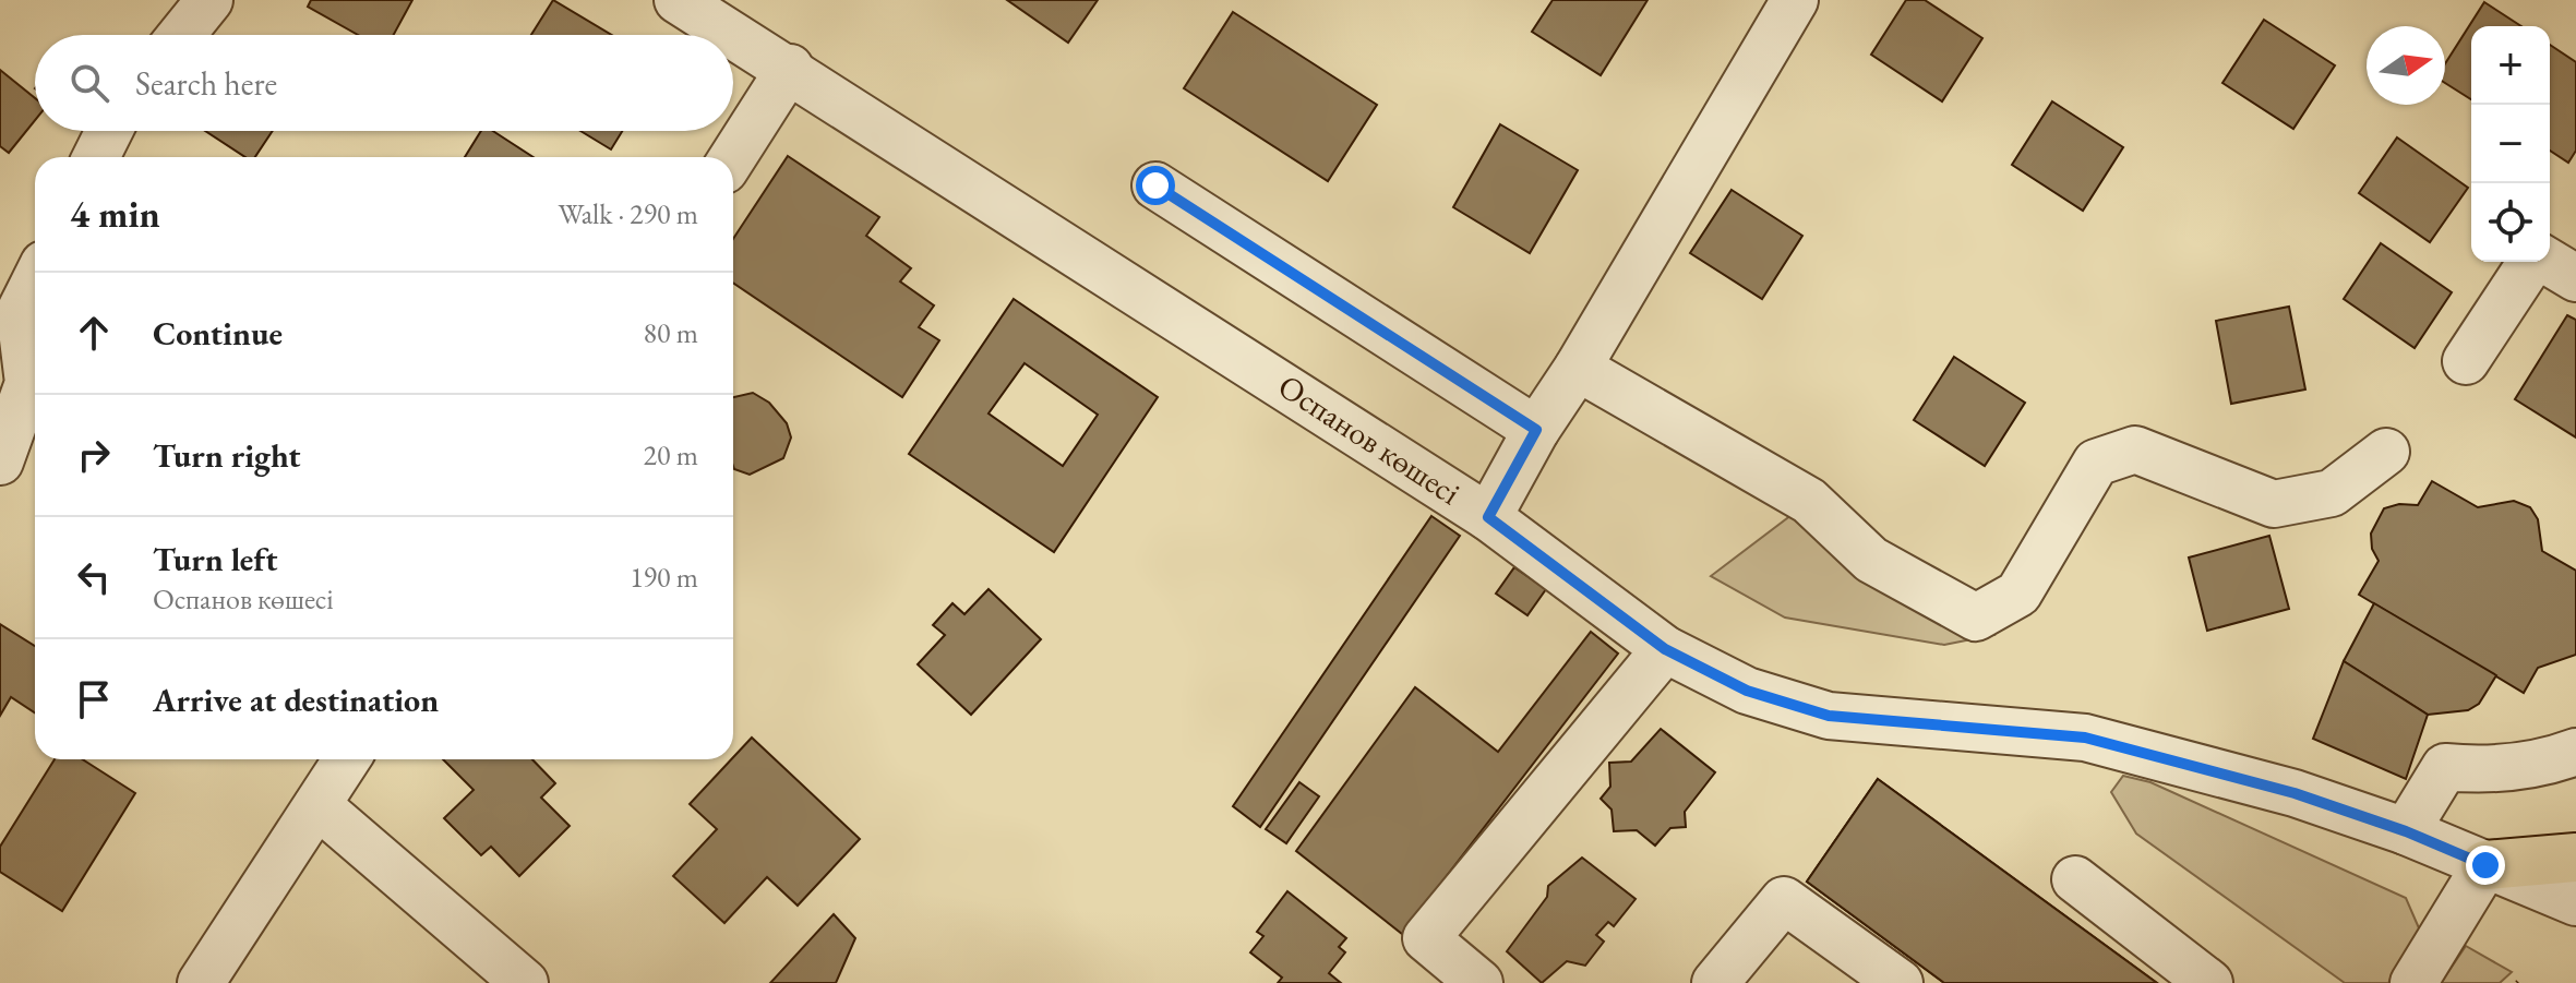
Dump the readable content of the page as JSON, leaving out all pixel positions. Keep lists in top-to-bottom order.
{
  "streets": {
    "street": ["Оспанов көшесі"]
  },
  "north": "right",
  "page": {
    "map_buttons": ["+", "−"],
    "search": "Search here",
    "heading": ["4 min", "Walk · 290 m"],
    "list": [
      ["Continue", "80 m"],
      ["Turn right", "20 m"],
      ["Turn left", "Оспанов көшесі", "190 m"],
      "Arrive at destination"
    ]
  }
}
